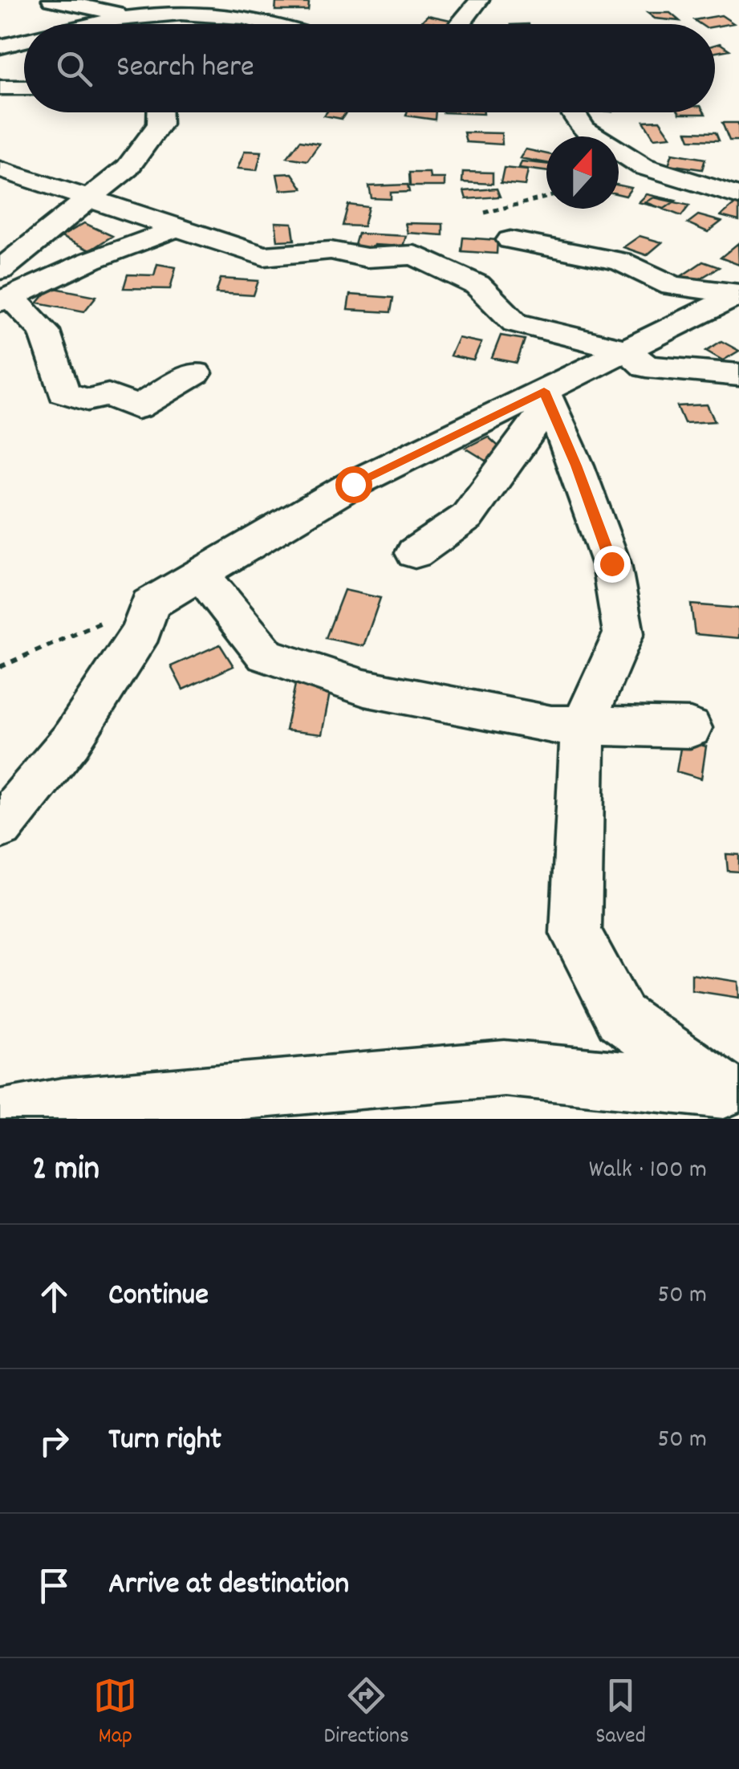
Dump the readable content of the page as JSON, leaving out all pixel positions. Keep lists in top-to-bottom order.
{
  "north": "top",
  "page": {
    "search": "Search here",
    "heading": ["2 min", "Walk · 100 m"],
    "list": [
      ["Continue", "50 m"],
      ["Turn right", "50 m"],
      "Arrive at destination"
    ],
    "nav": ["Map", "Directions", "Saved"]
  }
}
